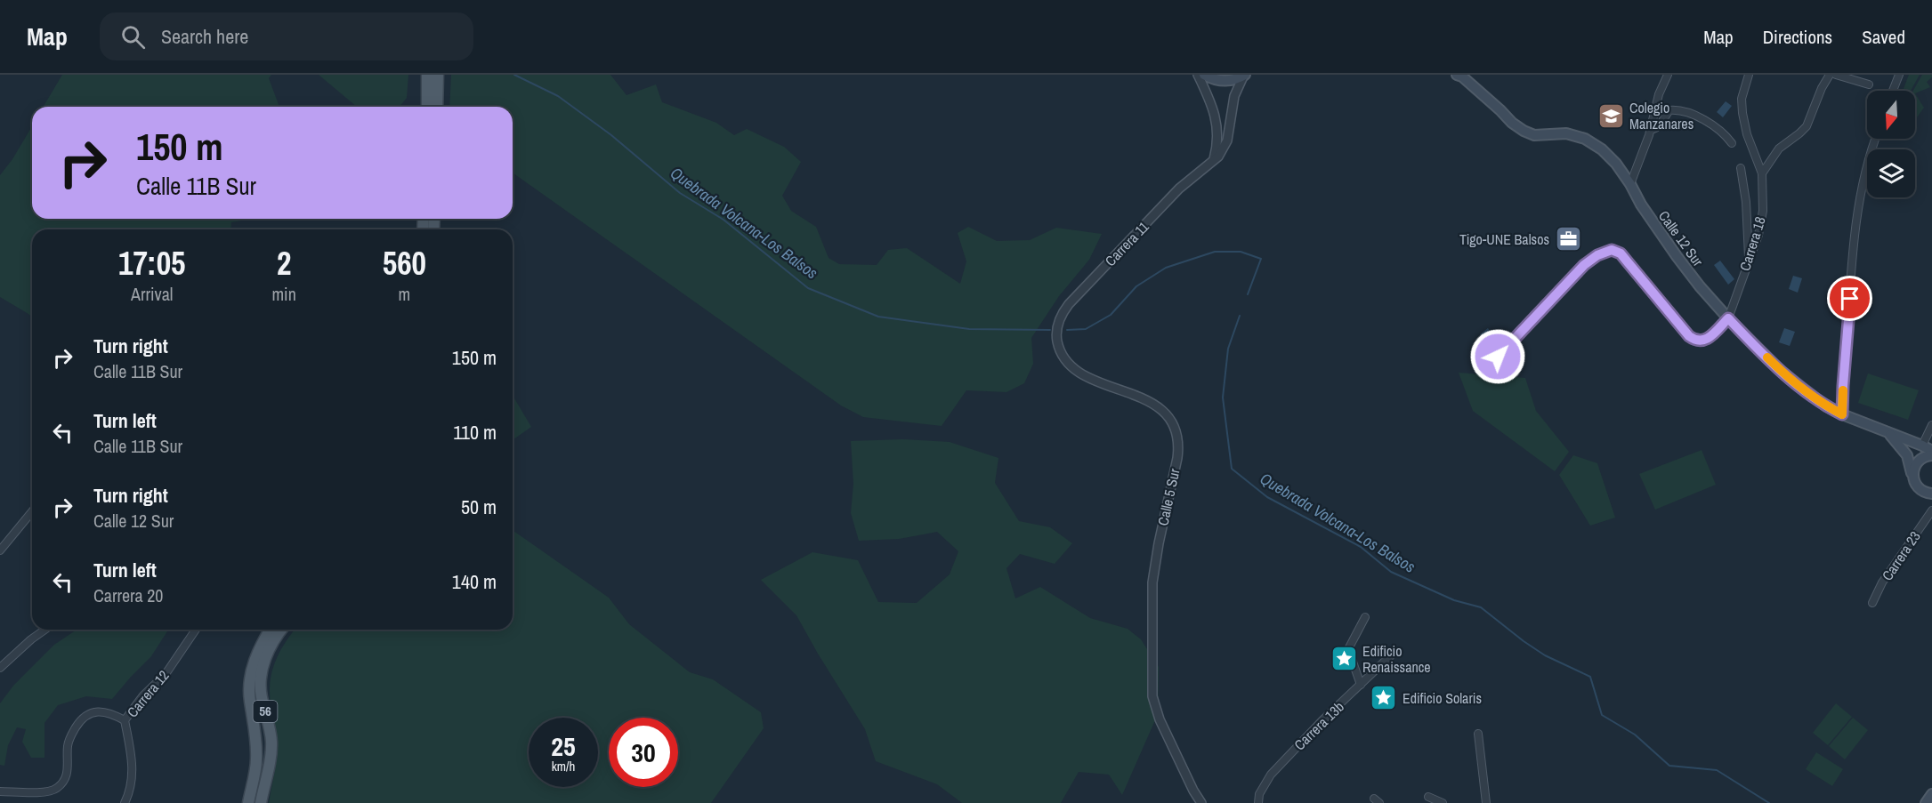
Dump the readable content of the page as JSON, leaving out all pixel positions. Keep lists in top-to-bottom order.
{
  "streets": {
    "main road": ["Calle 12 Sur", "56"],
    "street": [
      "Carrera 11",
      "Carrera 18",
      "Calle 5 Sur",
      "Carrera 23",
      "Carrera 12",
      "Carrera 13b"
    ]
  },
  "crossings": [
    ["Calle 12 Sur", "Carrera 18"],
    ["Carrera 11", "Calle 5 Sur"]
  ],
  "water": ["Quebrada Volcana-Los Balsos"],
  "places": {
    "school or university": ["Colegio Manzanares"],
    "office": ["Tigo-UNE Balsos"],
    "place": ["Edificio Renaissance", "Edificio Solaris"]
  },
  "north": "bottom",
  "page": {
    "header": "Map",
    "search": "Search here",
    "nav": ["Map", "Directions", "Saved"],
    "turn": ["150 m", "Calle 11B Sur"],
    "eta": [
      "17:05",
      "Arrival",
      "2",
      "min",
      "560",
      "m"
    ],
    "list": [
      {
        "name": "Turn right",
        "note": "Calle 11B Sur",
        "value": "150 m"
      },
      {
        "name": "Turn left",
        "note": "Calle 11B Sur",
        "value": "110 m"
      },
      {
        "name": "Turn right",
        "note": "Calle 12 Sur",
        "value": "50 m"
      },
      {
        "name": "Turn left",
        "note": "Carrera 20",
        "value": "140 m"
      }
    ],
    "speed": "25 km/h",
    "limit": "30"
  }
}
